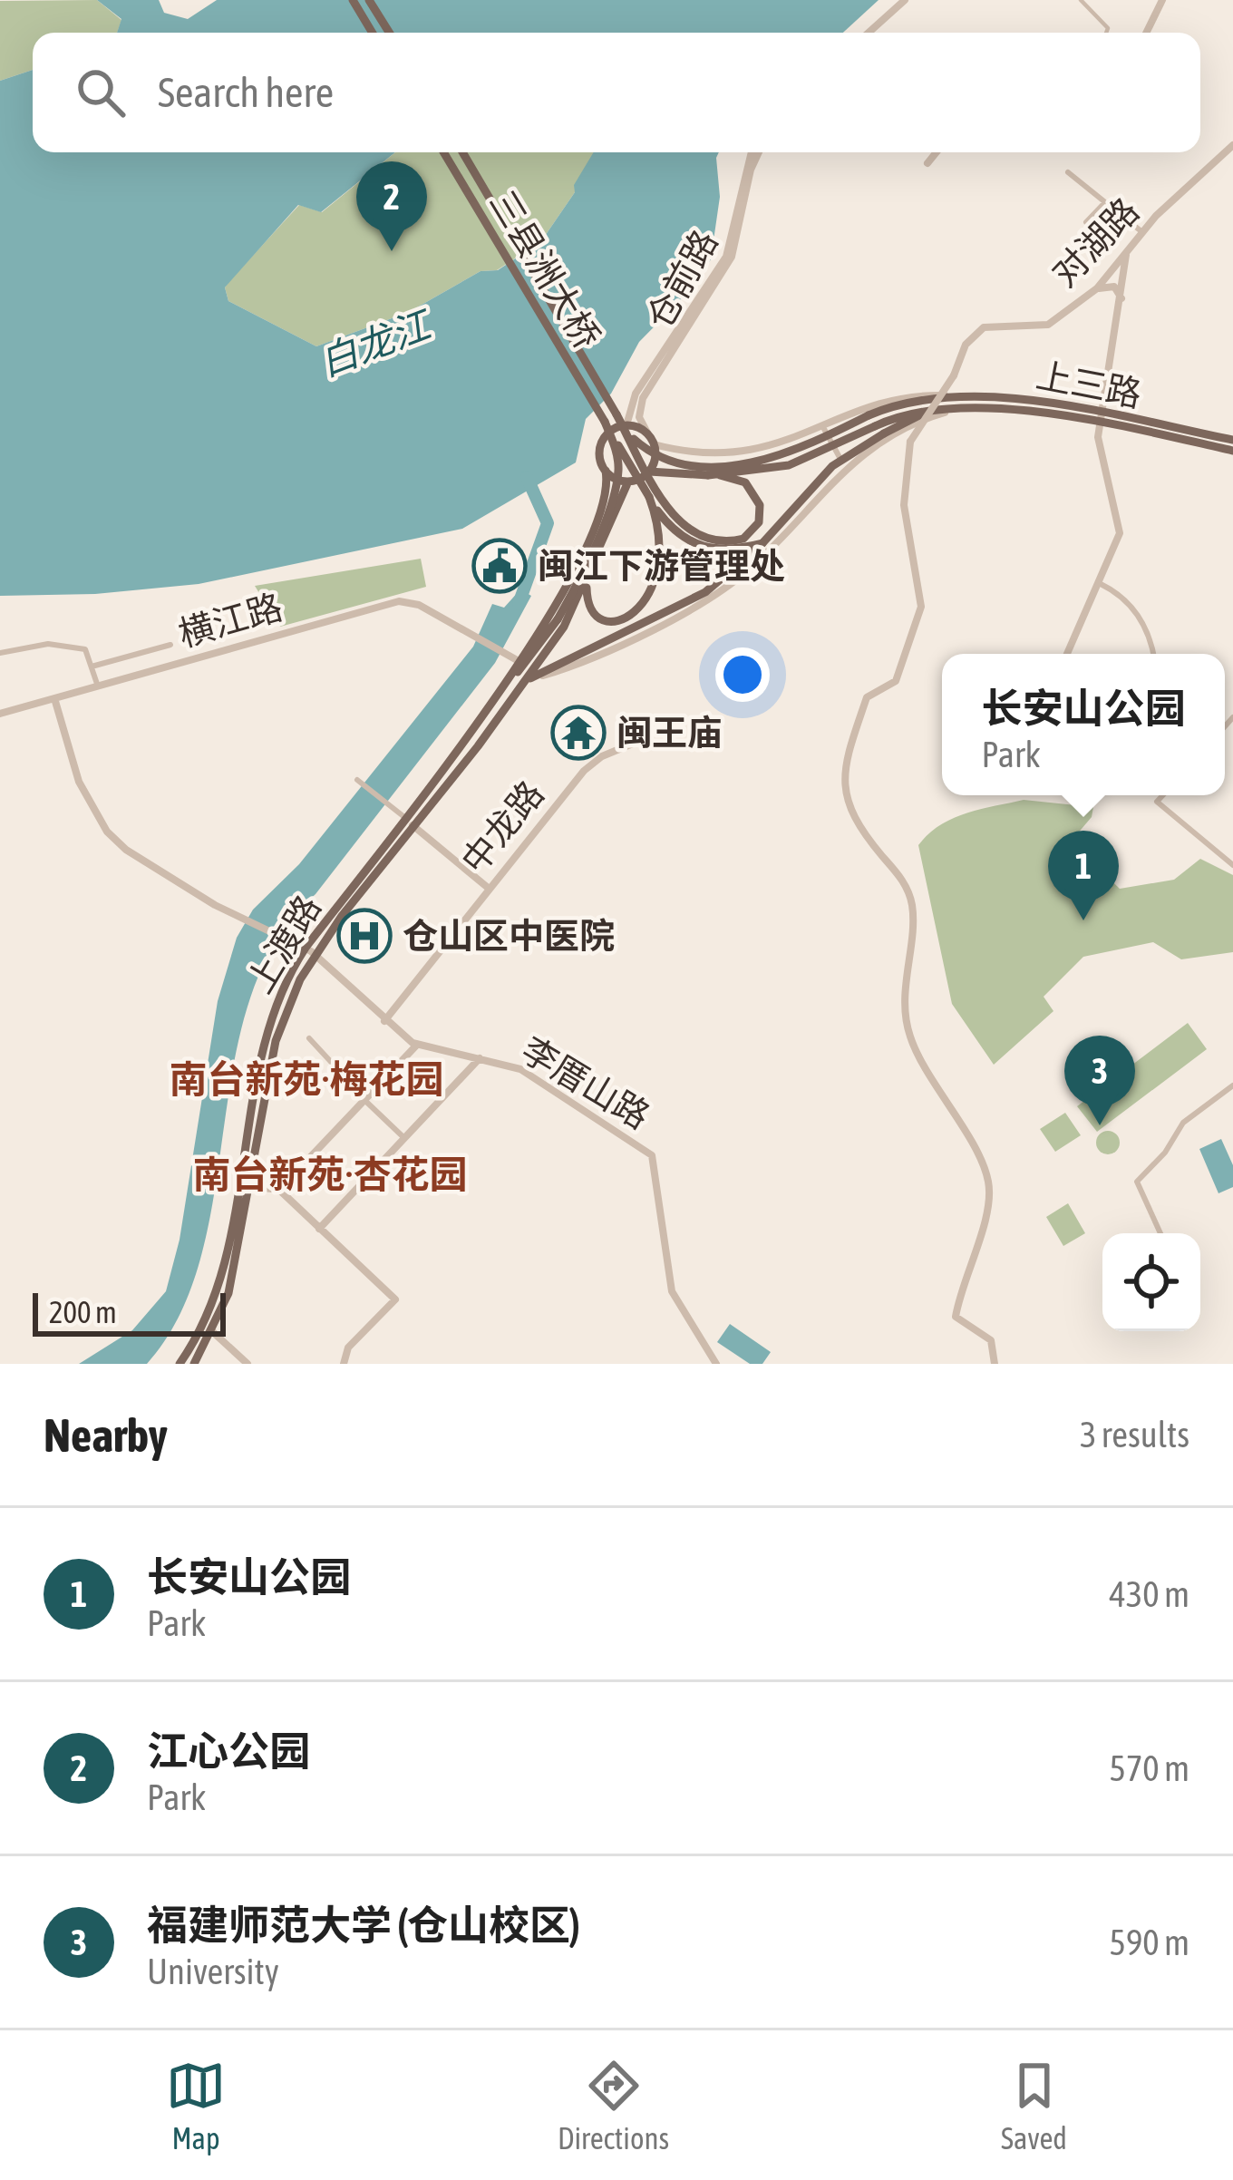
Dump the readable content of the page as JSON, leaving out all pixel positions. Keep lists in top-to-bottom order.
{
  "streets": {
    "main road": ["三县洲大桥", "上三路", "上渡路"],
    "street": [
      "对湖路",
      "仓前路",
      "横江路",
      "中龙路",
      "李厝山路"
    ]
  },
  "crossings": [
    ["仓前路", "上渡路"],
    ["横江路", "上渡路"],
    ["横江路", "李厝山路"],
    ["中龙路", "李厝山路"],
    ["上渡路", "李厝山路"]
  ],
  "districts": ["南台新苑·梅花园", "南台新苑·杏花园"],
  "water": ["白龙江"],
  "places": {
    "public building": ["闽江下游管理处"],
    "temple": ["闽王庙"],
    "hospital": ["仓山区中医院"]
  },
  "scale_bar": "200 m",
  "page": {
    "search": "Search here",
    "pins": ["2", "1", "3"],
    "popup": ["长安山公园", "Park"],
    "scale": "200 m",
    "heading": ["Nearby", "3 results"],
    "list": [
      {
        "mark": "1",
        "name": "长安山公园",
        "note": "Park",
        "value": "430 m"
      },
      {
        "mark": "2",
        "name": "江心公园",
        "note": "Park",
        "value": "570 m"
      },
      {
        "mark": "3",
        "name": "福建师范大学 (仓山校区)",
        "note": "University",
        "value": "590 m"
      }
    ],
    "nav": ["Map", "Directions", "Saved"]
  }
}
